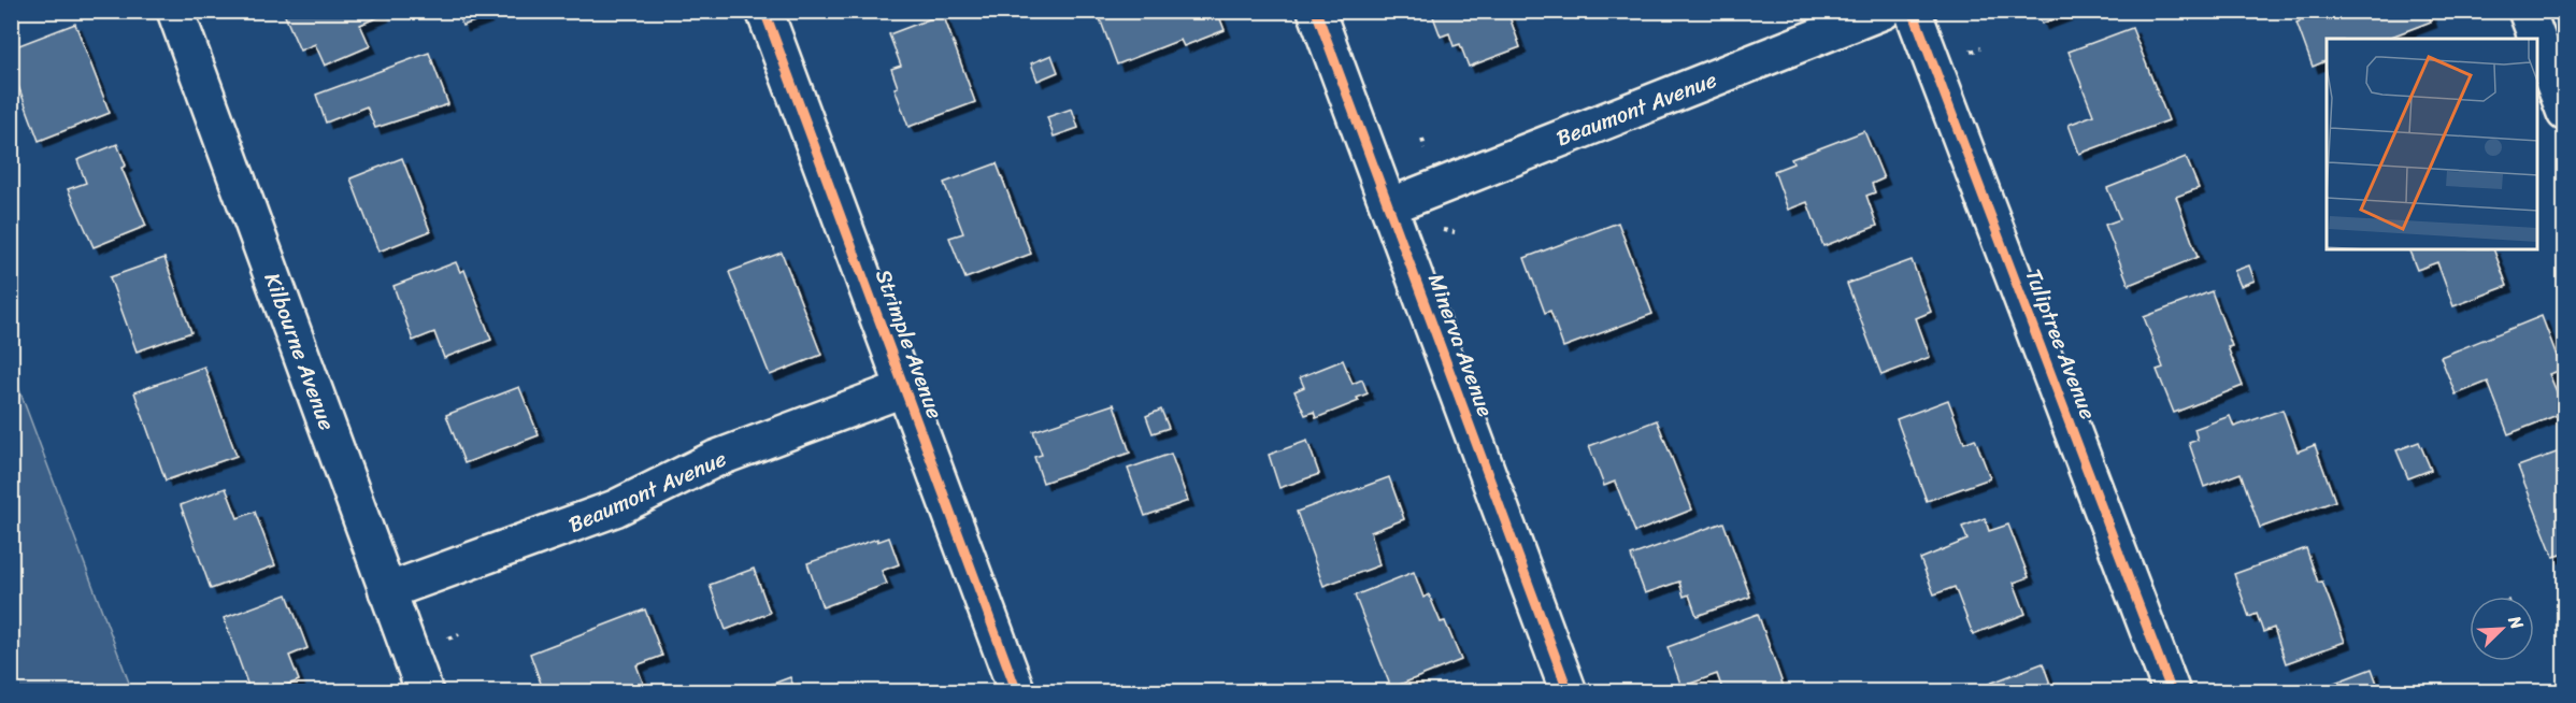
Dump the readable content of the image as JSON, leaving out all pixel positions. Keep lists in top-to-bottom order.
{
  "streets": {
    "street": [
      "Beaumont Avenue",
      "Strimple Avenue",
      "Tuliptree Avenue",
      "Minerva Avenue",
      "Kilbourne Avenue"
    ]
  },
  "crossings": [
    ["Beaumont Avenue", "Strimple Avenue"],
    ["Beaumont Avenue", "Minerva Avenue"],
    ["Beaumont Avenue", "Kilbourne Avenue"]
  ],
  "north": "top right"
}
